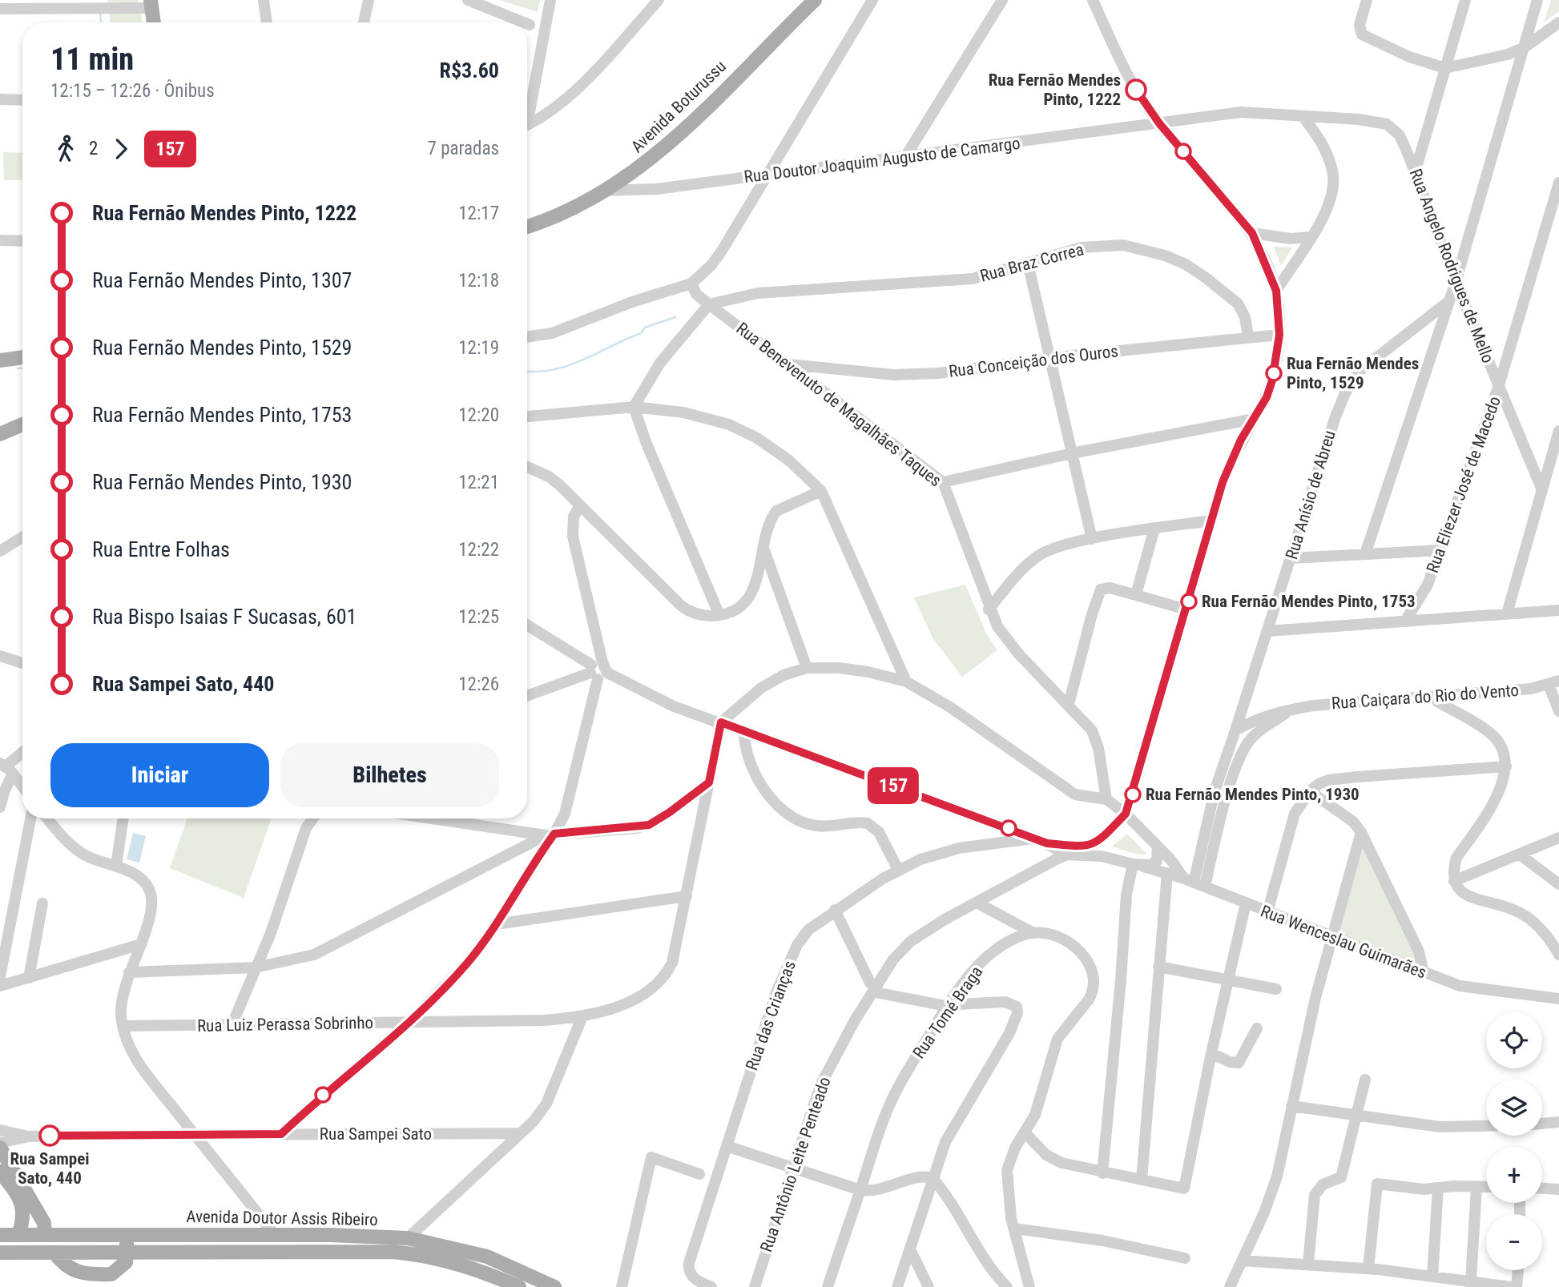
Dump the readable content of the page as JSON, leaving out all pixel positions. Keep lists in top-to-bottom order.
{
  "streets": {
    "main road": ["Avenida Boturussu", "Avenida Doutor Assis Ribeiro"],
    "street": [
      "Rua Doutor Joaquim Augusto de Camargo",
      "Rua Braz Correa",
      "Rua Angelo Rodrigues de Mello",
      "Rua Conceição dos Ouros",
      "Rua Benevenuto de Magalhães Taques",
      "Rua Eliezer José de Macedo",
      "Rua Anísio de Abreu",
      "Rua Caiçara do Rio do Vento",
      "Rua Wenceslau Guimarães",
      "Rua Tomé Braga",
      "Rua das Crianças",
      "Rua Luiz Perassa Sobrinho",
      "Rua Sampei Sato",
      "Rua Antônio Leite Penteado"
    ]
  },
  "crossings": [
    ["Avenida Boturussu", "Rua Doutor Joaquim Augusto de Camargo"],
    ["Rua Doutor Joaquim Augusto de Camargo", "Rua Angelo Rodrigues de Mello"],
    ["Rua Braz Correa", "Rua Conceição dos Ouros"],
    ["Rua Braz Correa", "Rua Benevenuto de Magalhães Taques"],
    ["Rua Angelo Rodrigues de Mello", "Rua Eliezer José de Macedo"],
    ["Rua Conceição dos Ouros", "Rua Benevenuto de Magalhães Taques"],
    ["Rua Anísio de Abreu", "Rua Caiçara do Rio do Vento"],
    ["Rua Wenceslau Guimarães", "Rua Antônio Leite Penteado"]
  ],
  "places": [
    "Rua Fernão Mendes Pinto, 1222",
    "Rua Fernão Mendes Pinto, 1529",
    "Rua Fernão Mendes Pinto, 1753",
    "Rua Fernão Mendes Pinto, 1930",
    "Rua Sampei Sato, 440"
  ],
  "lines": ["bus line 157"],
  "page": {
    "on_map": "157",
    "heading": ["11 min", "12:15 – 12:26 · Ônibus", "R$3.60"],
    "legs": ["2", "157", "7 paradas"],
    "list": [
      {
        "name": "Rua Fernão Mendes Pinto, 1222",
        "value": "12:17"
      },
      {
        "name": "Rua Fernão Mendes Pinto, 1307",
        "value": "12:18"
      },
      {
        "name": "Rua Fernão Mendes Pinto, 1529",
        "value": "12:19"
      },
      {
        "name": "Rua Fernão Mendes Pinto, 1753",
        "value": "12:20"
      },
      {
        "name": "Rua Fernão Mendes Pinto, 1930",
        "value": "12:21"
      },
      {
        "name": "Rua Entre Folhas",
        "value": "12:22"
      },
      {
        "name": "Rua Bispo Isaias F Sucasas, 601",
        "value": "12:25"
      },
      {
        "name": "Rua Sampei Sato, 440",
        "value": "12:26"
      }
    ],
    "buttons": ["Iniciar", "Bilhetes"],
    "map_buttons": ["+", "−"]
  }
}
